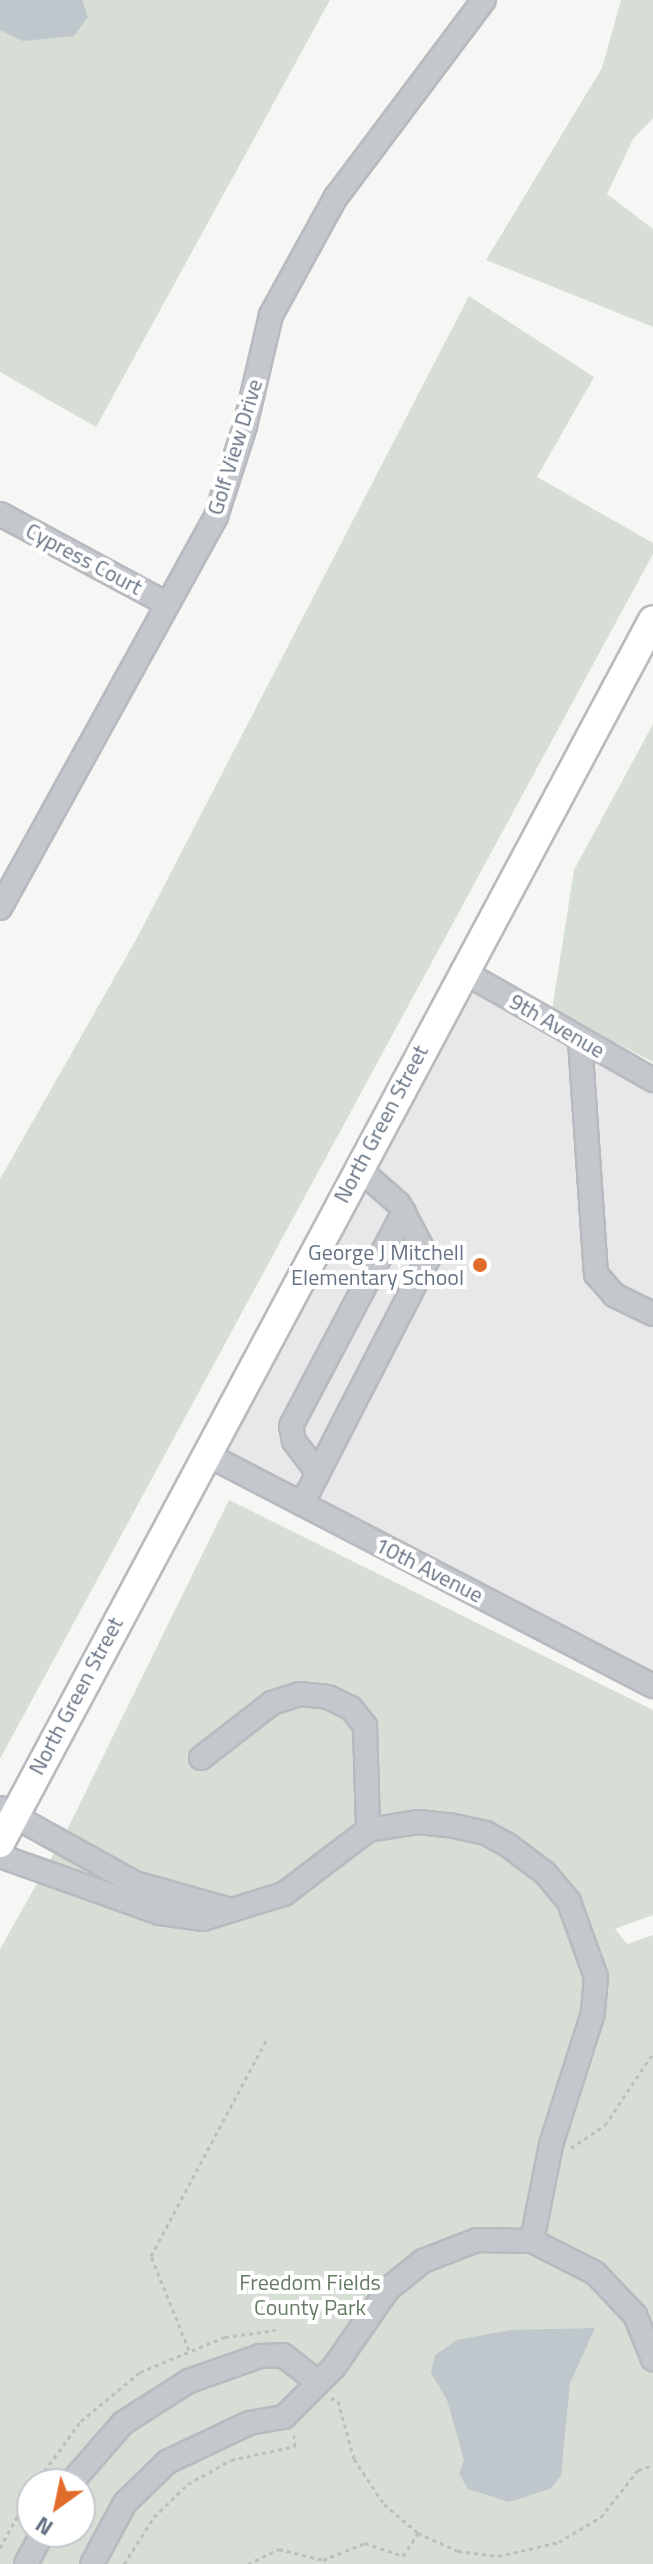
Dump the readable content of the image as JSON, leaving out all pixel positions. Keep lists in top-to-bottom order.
{
  "streets": {
    "main road": ["North Green Street"],
    "street": [
      "Golf View Drive",
      "Cypress Court",
      "9th Avenue",
      "10th Avenue"
    ]
  },
  "crossings": [
    ["Golf View Drive", "Cypress Court"],
    ["9th Avenue", "North Green Street"],
    ["North Green Street", "10th Avenue"]
  ],
  "parks": ["Freedom Fields County Park"],
  "places": ["George J Mitchell Elementary School"],
  "north": "bottom left"
}
